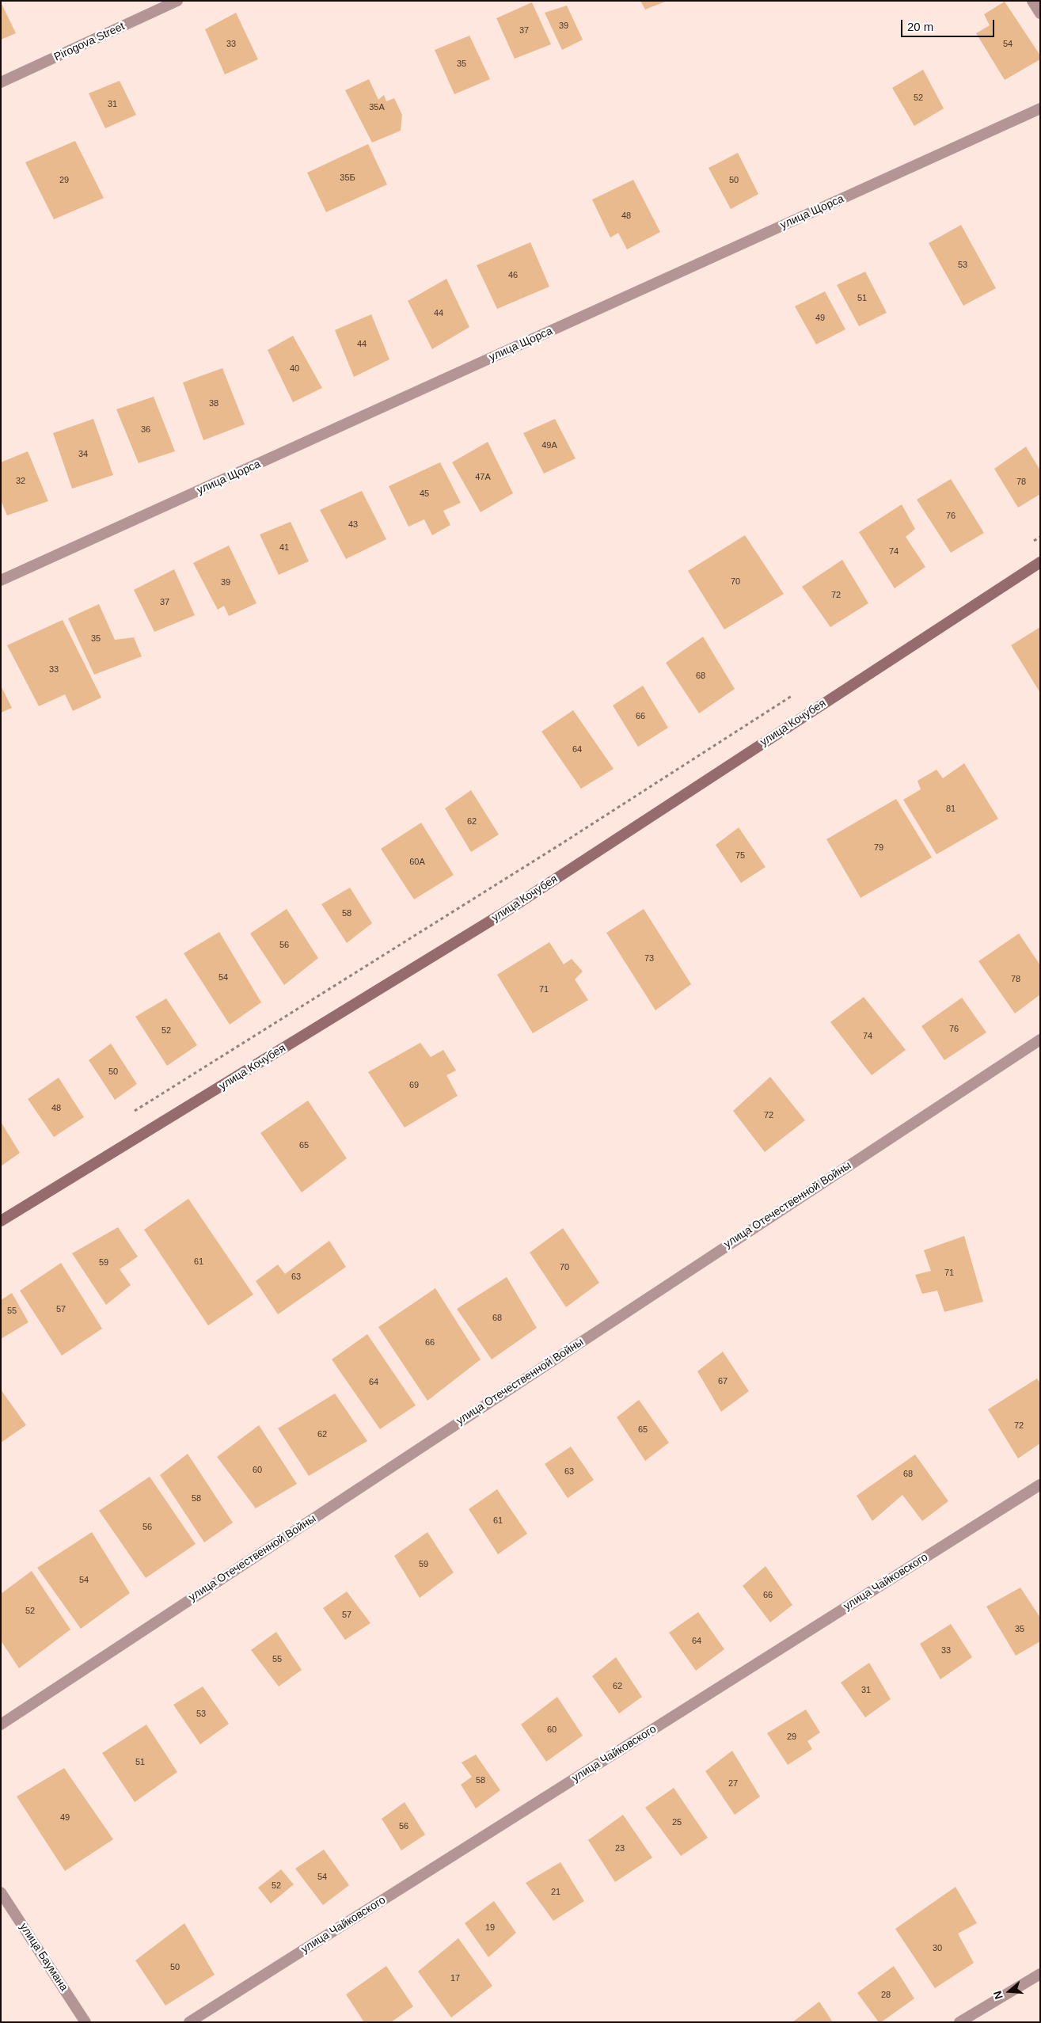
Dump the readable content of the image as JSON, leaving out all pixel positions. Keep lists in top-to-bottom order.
{
  "streets": {
    "main road": ["улица Кочубея"],
    "street": [
      "Pirogova Street",
      "улица Щорса",
      "улица Отечественной Войны",
      "улица Чайковского",
      "улица Баумана"
    ]
  },
  "house_numbers": [
    "39",
    "37",
    "33",
    "54",
    "35",
    "52",
    "31",
    "35А",
    "35Б",
    "29",
    "50",
    "48",
    "53",
    "46",
    "51",
    "44",
    "49",
    "44",
    "40",
    "38",
    "36",
    "49А",
    "34",
    "47А",
    "32",
    "78",
    "45",
    "76",
    "43",
    "41",
    "74",
    "70",
    "39",
    "72",
    "37",
    "35",
    "33",
    "68",
    "66",
    "64",
    "81",
    "62",
    "79",
    "75",
    "60А",
    "58",
    "56",
    "73",
    "54",
    "78",
    "71",
    "76",
    "52",
    "74",
    "50",
    "69",
    "48",
    "72",
    "65",
    "61",
    "59",
    "70",
    "71",
    "63",
    "57",
    "55",
    "68",
    "66",
    "67",
    "64",
    "72",
    "65",
    "62",
    "60",
    "63",
    "68",
    "58",
    "61",
    "56",
    "59",
    "54",
    "66",
    "52",
    "57",
    "35",
    "64",
    "33",
    "55",
    "62",
    "31",
    "53",
    "60",
    "29",
    "51",
    "58",
    "27",
    "49",
    "25",
    "56",
    "23",
    "54",
    "52",
    "21",
    "19",
    "30",
    "50",
    "17",
    "28"
  ],
  "scale_bar": "20 m",
  "north": "left"
}
